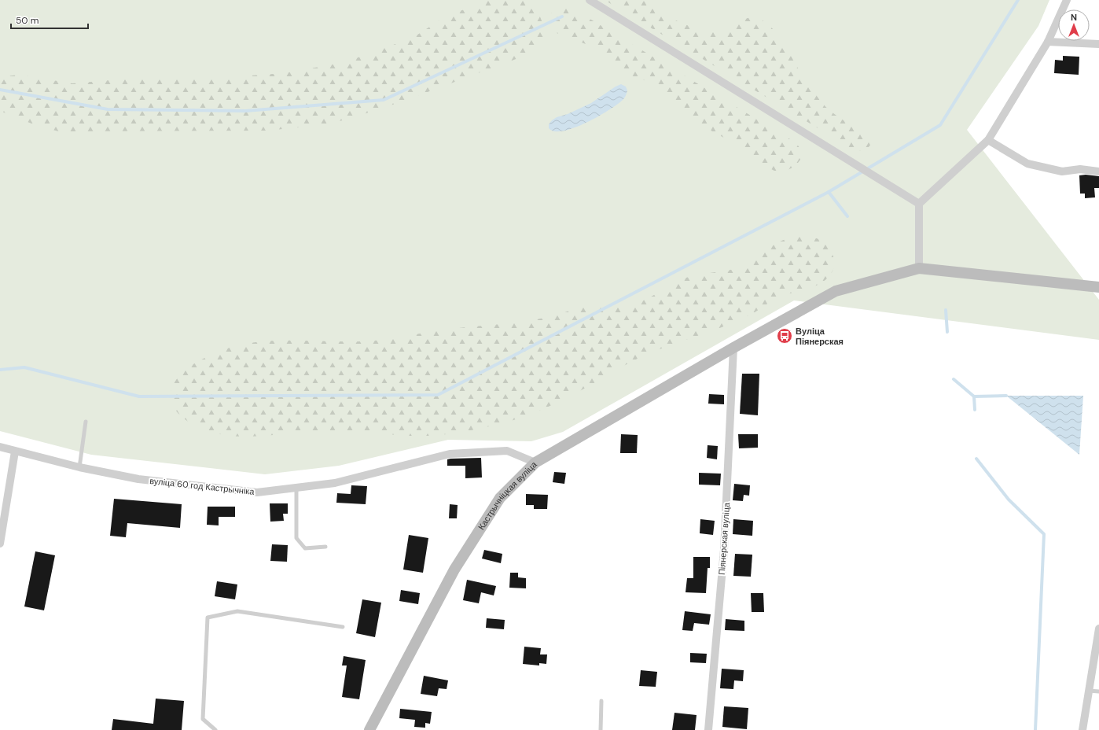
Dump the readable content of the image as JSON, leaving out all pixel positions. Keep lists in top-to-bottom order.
{
  "streets": {
    "street": ["вуліца 60 год Кастрычніка", "Кастрычніцкая вуліца", "Піянерская вуліца"]
  },
  "crossings": [
    ["вуліца 60 год Кастрычніка", "Кастрычніцкая вуліца"],
    ["Кастрычніцкая вуліца", "Піянерская вуліца"]
  ],
  "places": {
    "bus stop": ["Вуліца Піянерская"]
  },
  "scale_bar": "50 m",
  "north": "top"
}
